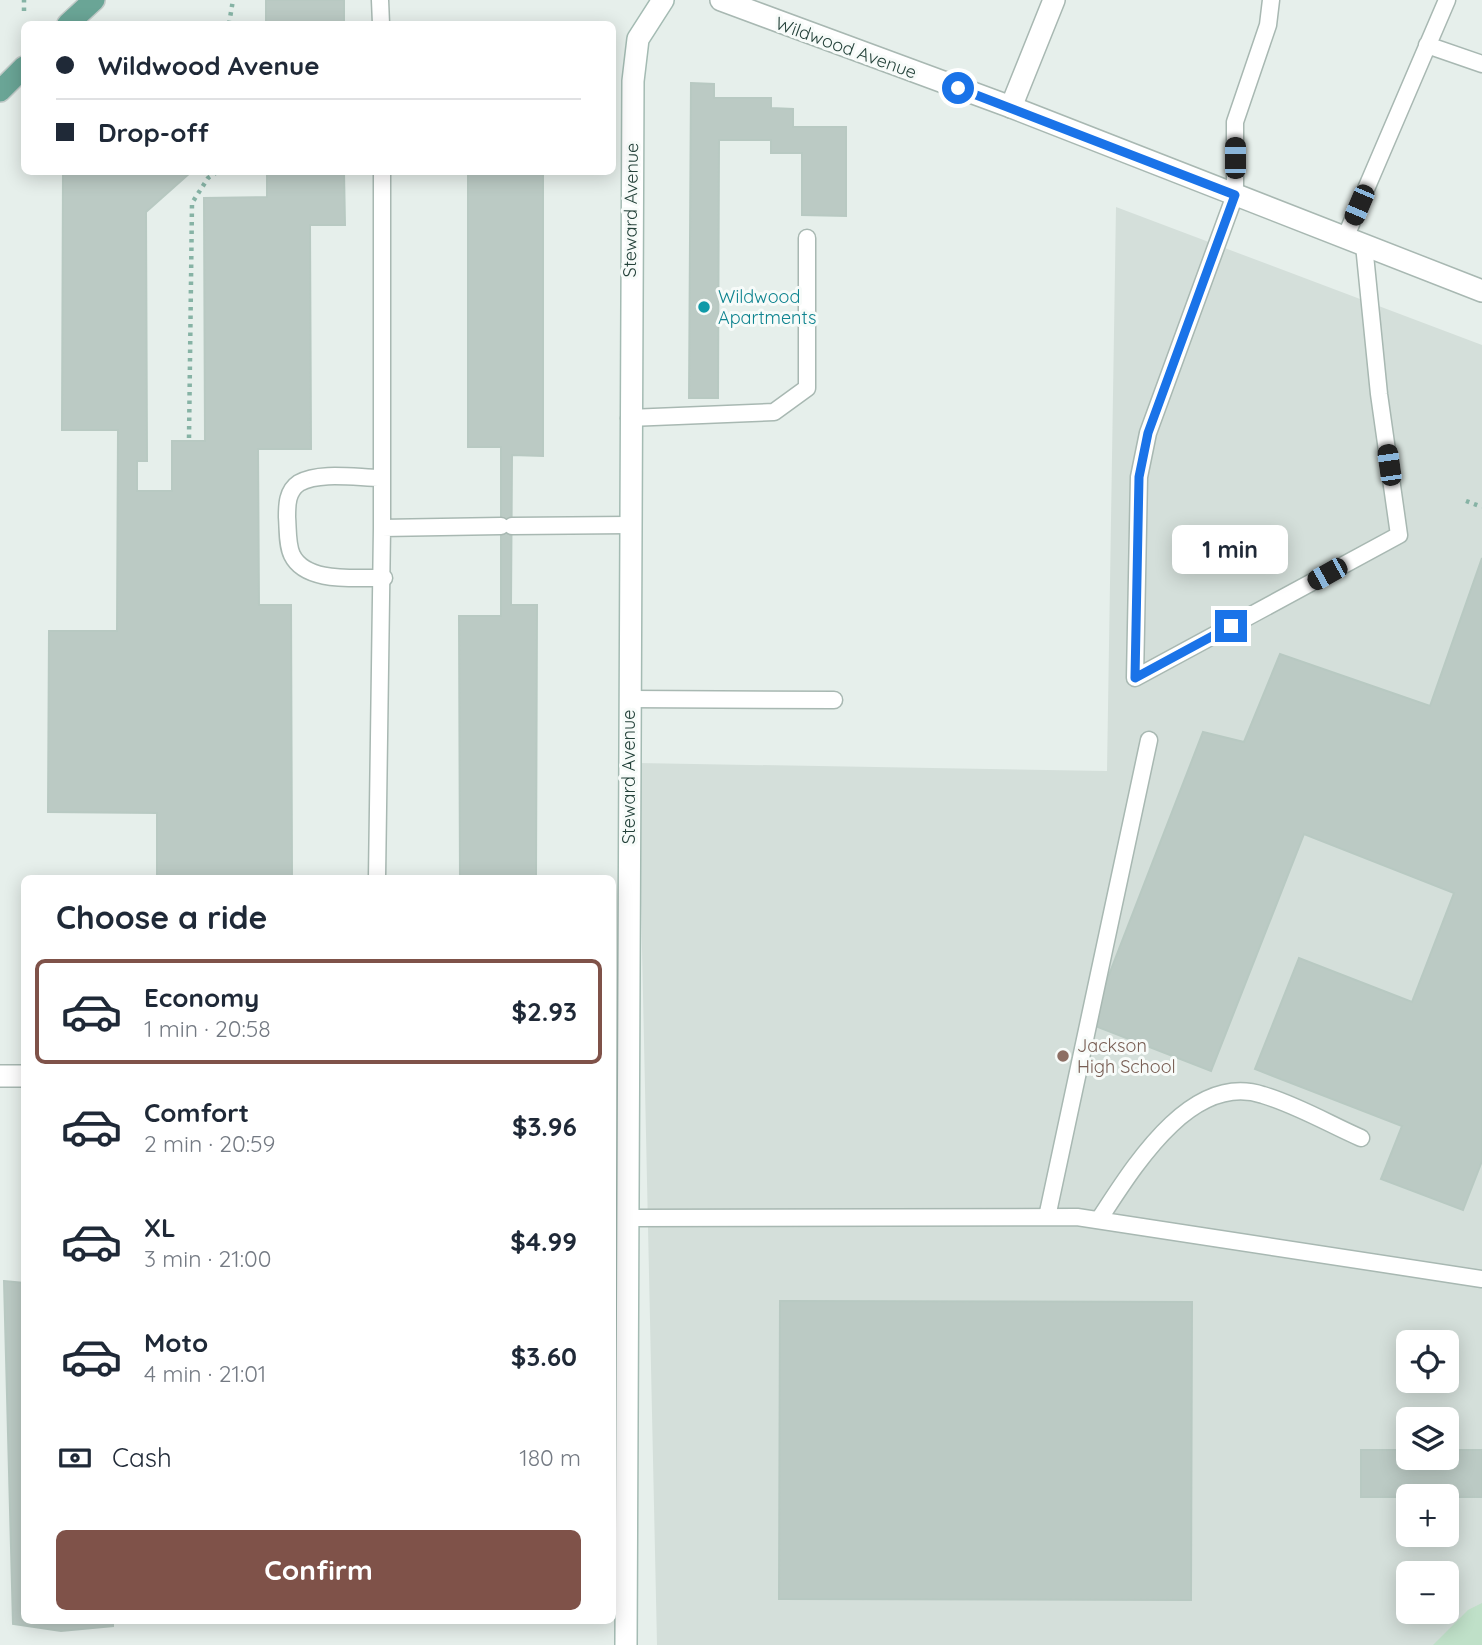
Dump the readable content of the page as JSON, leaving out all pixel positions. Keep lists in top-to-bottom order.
{
  "streets": {
    "main road": ["Wildwood Avenue", "Steward Avenue"]
  },
  "places": ["Wildwood Apartments", "Jackson High School"],
  "page": {
    "banner": ["Wildwood Avenue", "Drop-off"],
    "bubble": "1 min",
    "heading": "Choose a ride",
    "list": [
      {
        "name": "Economy",
        "note": "1 min · 20:58",
        "value": "$2.93"
      },
      {
        "name": "Comfort",
        "note": "2 min · 20:59",
        "value": "$3.96"
      },
      {
        "name": "XL",
        "note": "3 min · 21:00",
        "value": "$4.99"
      },
      {
        "name": "Moto",
        "note": "4 min · 21:01",
        "value": "$3.60"
      }
    ],
    "map_buttons": ["+", "−"],
    "pay": ["Cash", "180 m"],
    "buttons": "Confirm"
  }
}
